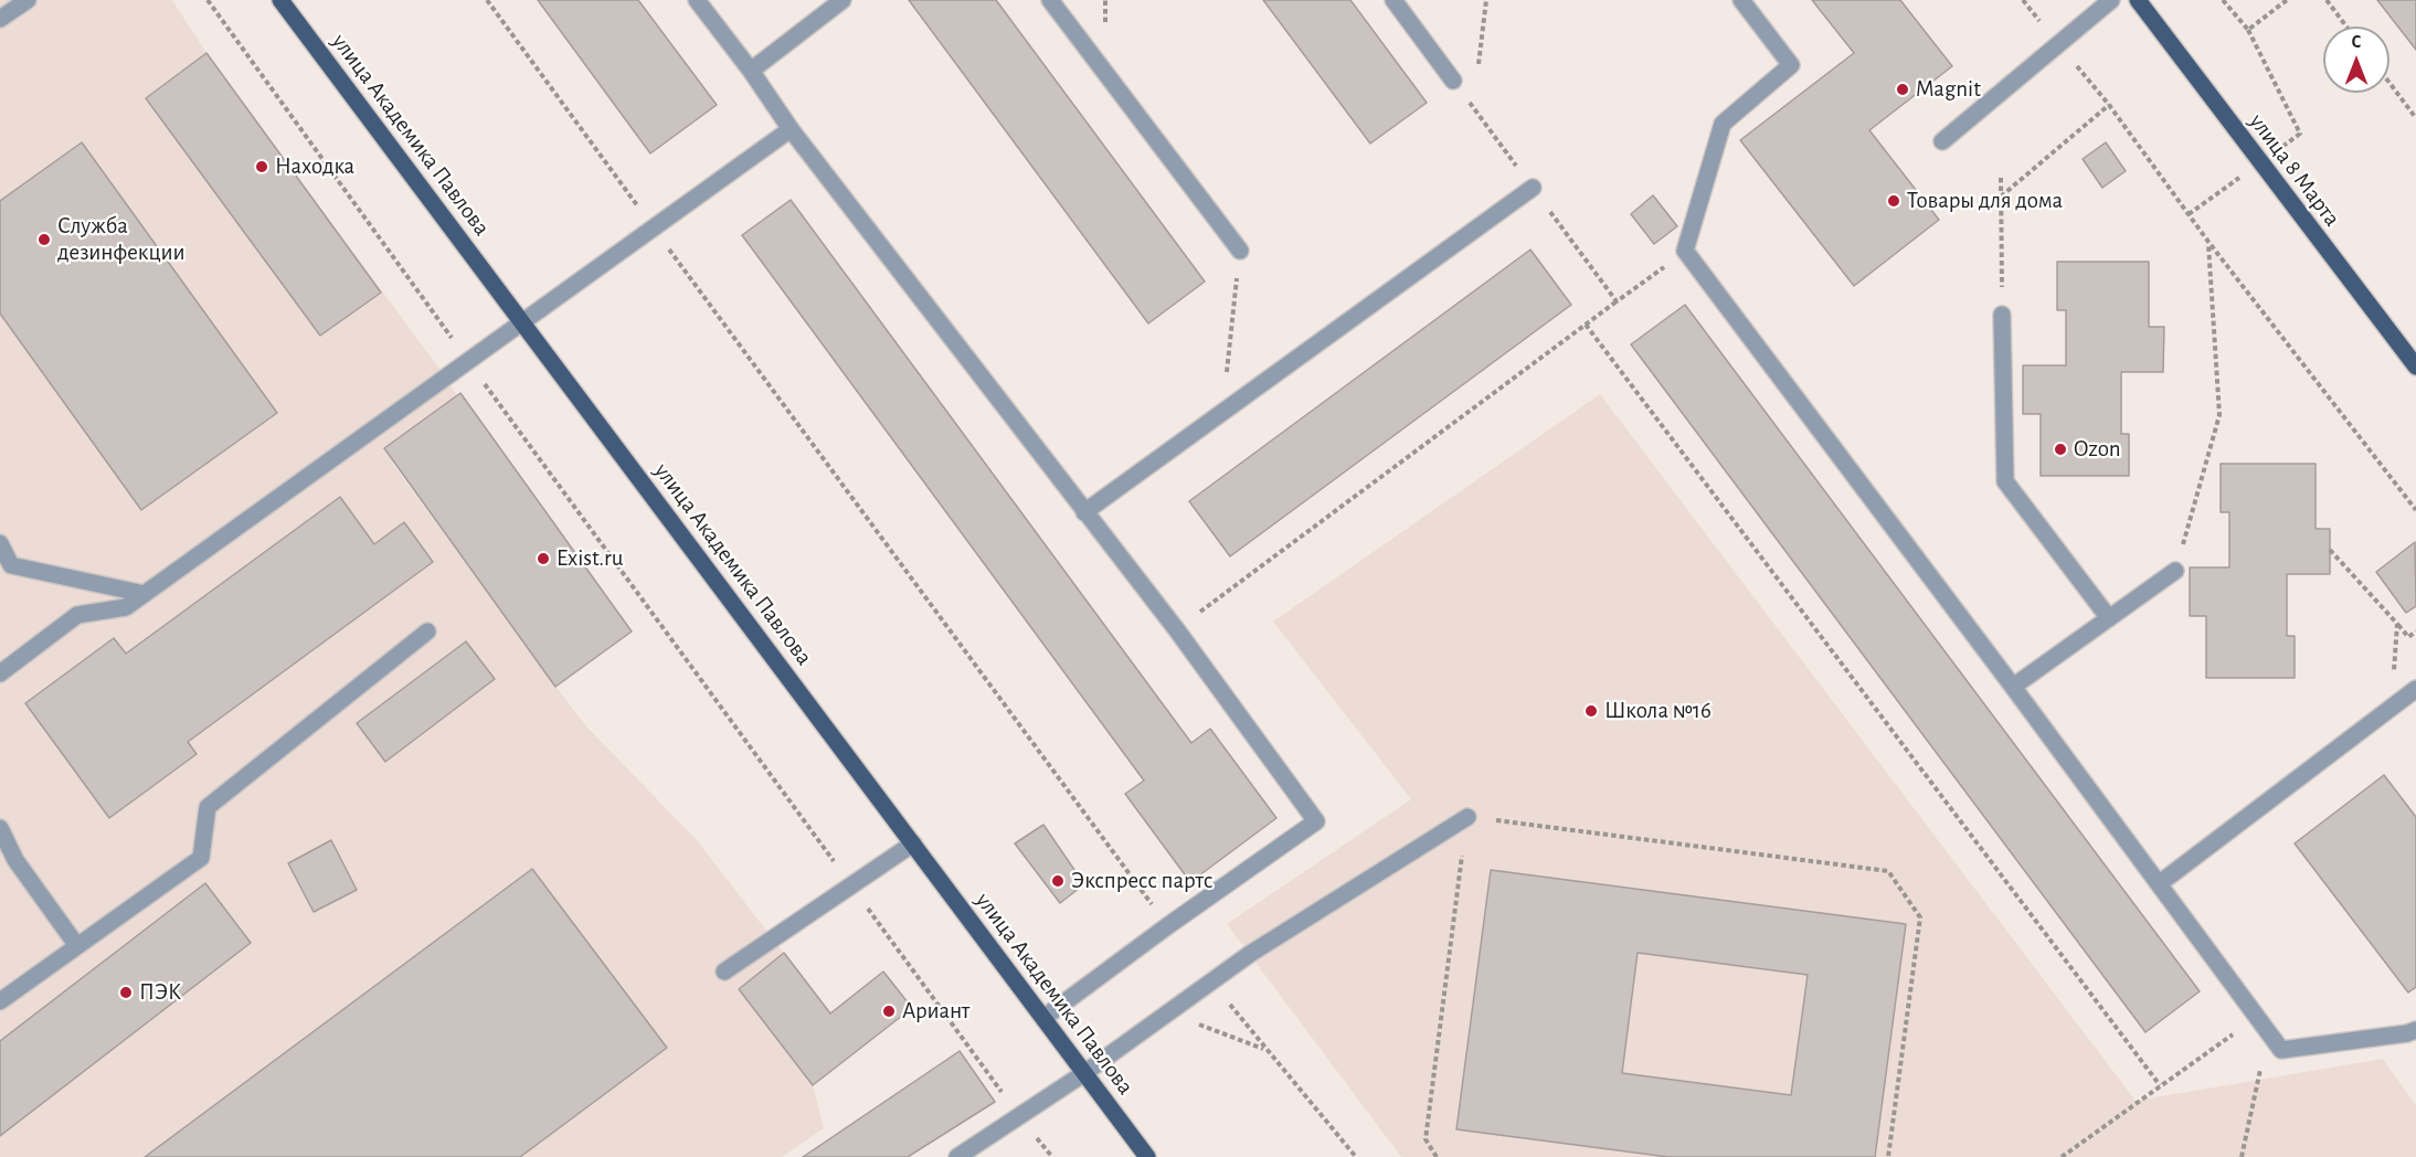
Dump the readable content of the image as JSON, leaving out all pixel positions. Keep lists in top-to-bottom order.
{
  "streets": {
    "main road": ["улица Академика Павлова", "улица 8 Марта"]
  },
  "places": [
    "Magnit",
    "Находка",
    "Товары для дома",
    "Служба дезинфекции",
    "Ozon",
    "Exist.ru",
    "Школа №16",
    "Экспресс партс",
    "ПЭК",
    "Ариант"
  ],
  "north": "top"
}
